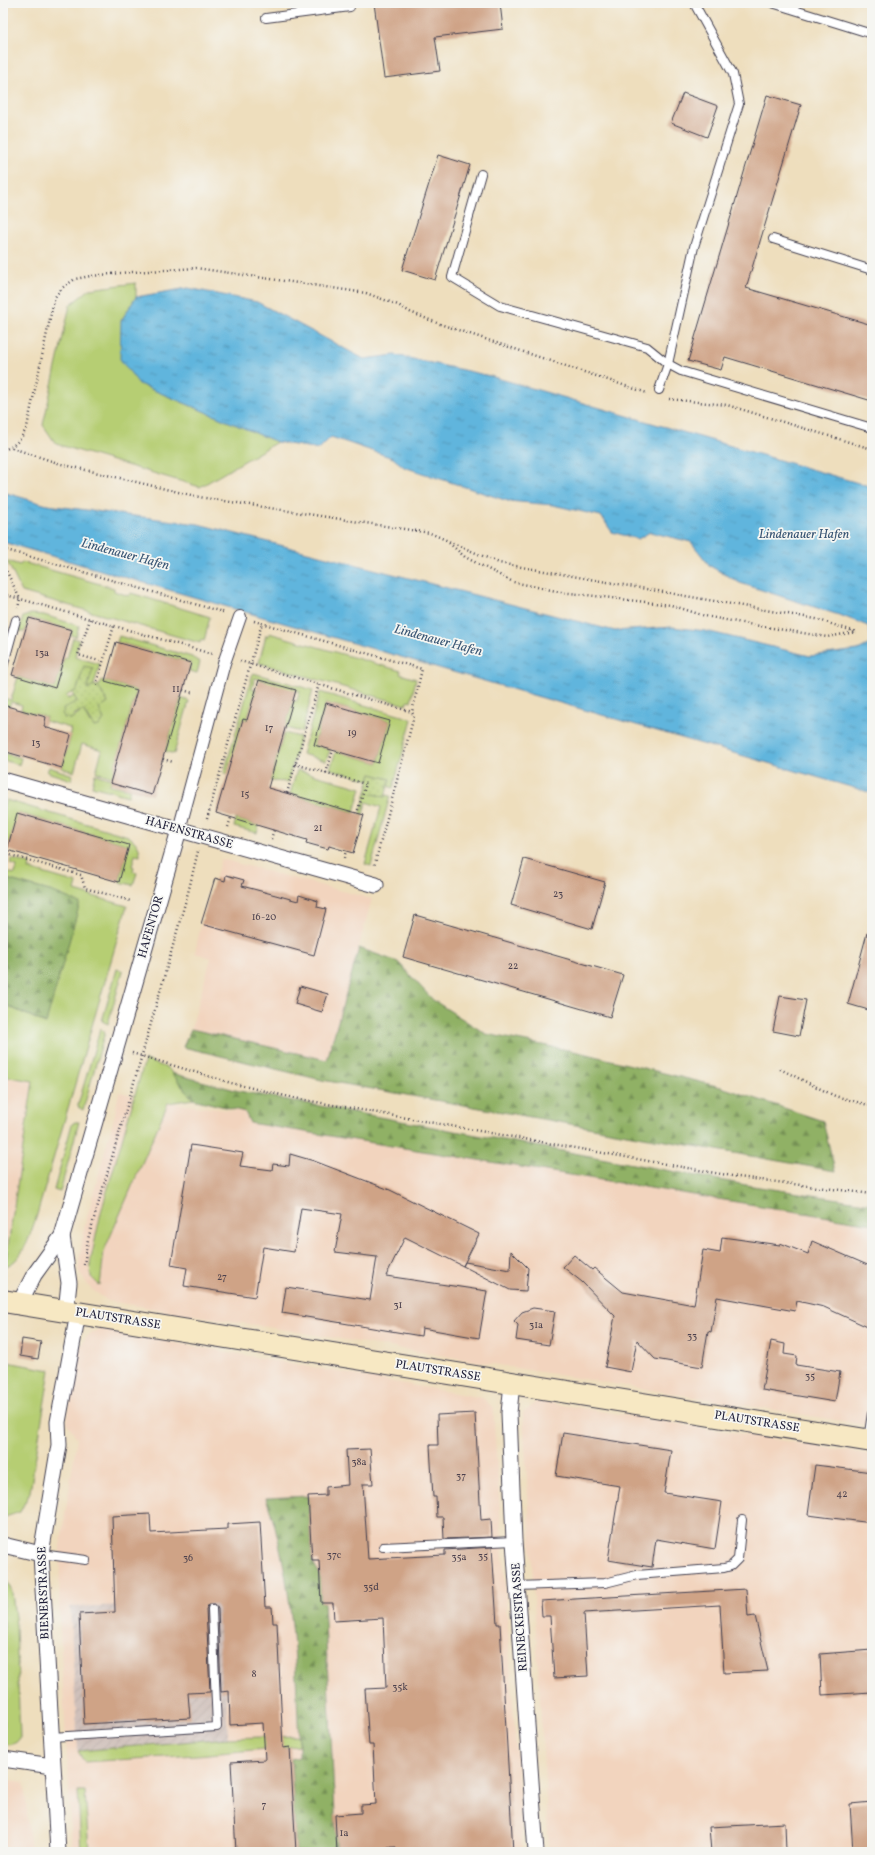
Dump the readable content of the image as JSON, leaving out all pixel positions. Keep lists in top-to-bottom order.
{
  "streets": {
    "main road": ["PLAUTSTRASSE"],
    "street": [
      "HAFENSTRASSE",
      "HAFENTOR",
      "BIENERSTRASSE",
      "REINECKESTRASSE"
    ]
  },
  "crossings": [
    ["HAFENSTRASSE", "HAFENTOR"],
    ["HAFENTOR", "PLAUTSTRASSE"],
    ["HAFENTOR", "BIENERSTRASSE"],
    ["PLAUTSTRASSE", "BIENERSTRASSE"],
    ["PLAUTSTRASSE", "REINECKESTRASSE"]
  ],
  "water": ["Lindenauer Hafen"],
  "house_numbers": [
    "13a",
    "11",
    "17",
    "19",
    "13",
    "15",
    "21",
    "23",
    "16-20",
    "22",
    "27",
    "31",
    "31a",
    "33",
    "35",
    "38a",
    "37",
    "42",
    "37c",
    "35",
    "35a",
    "36",
    "35d",
    "8",
    "35k",
    "7",
    "1a"
  ]
}
